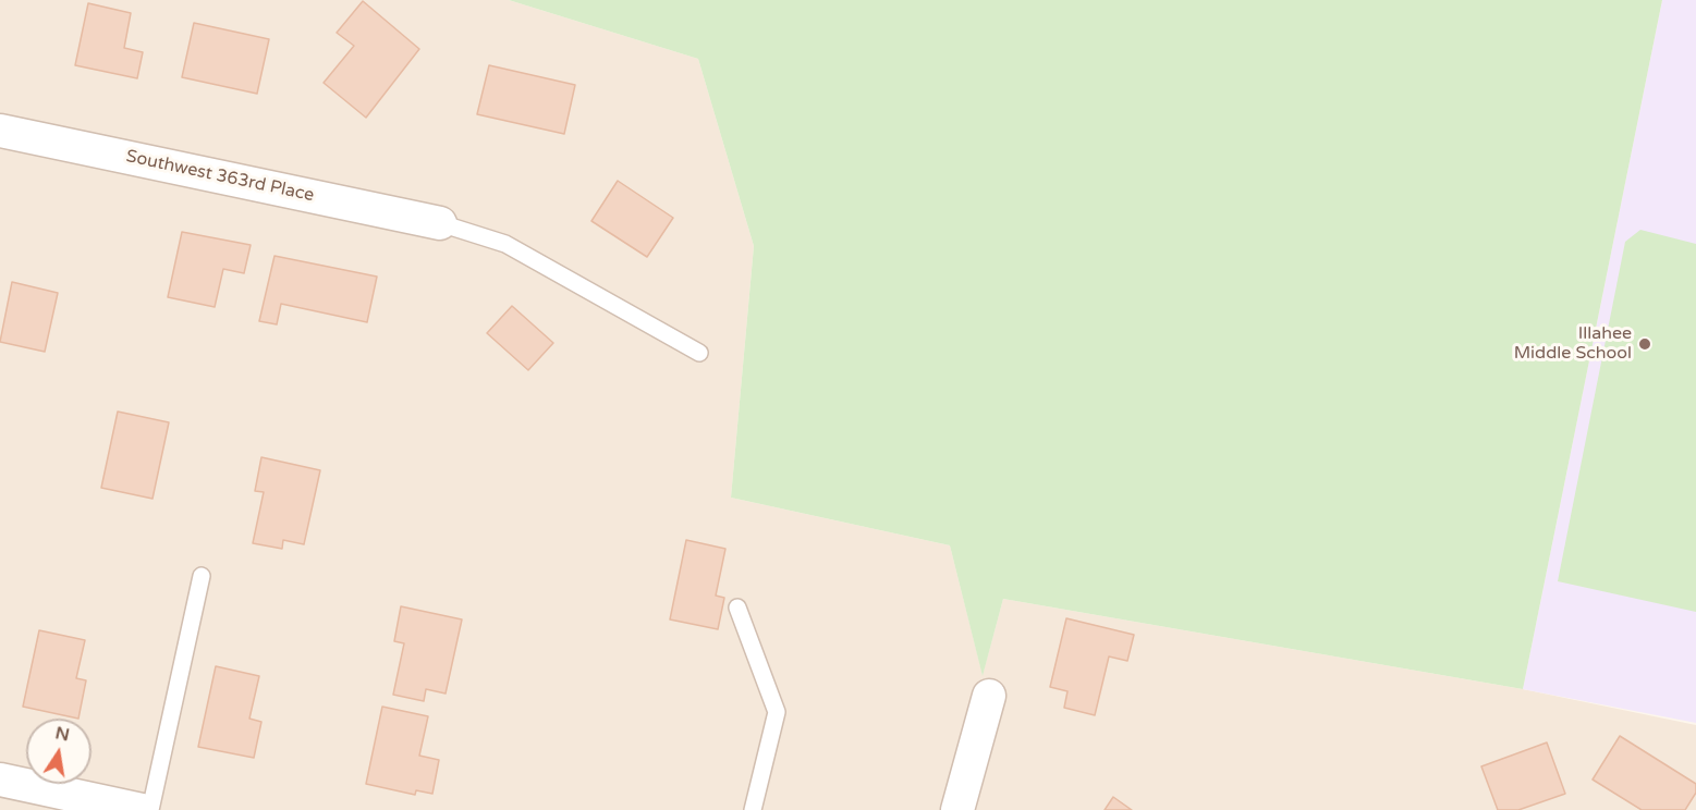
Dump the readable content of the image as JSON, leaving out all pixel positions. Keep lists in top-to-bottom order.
{
  "streets": {
    "street": ["Southwest 363rd Place"]
  },
  "places": ["Illahee Middle School"],
  "north": "top"
}
